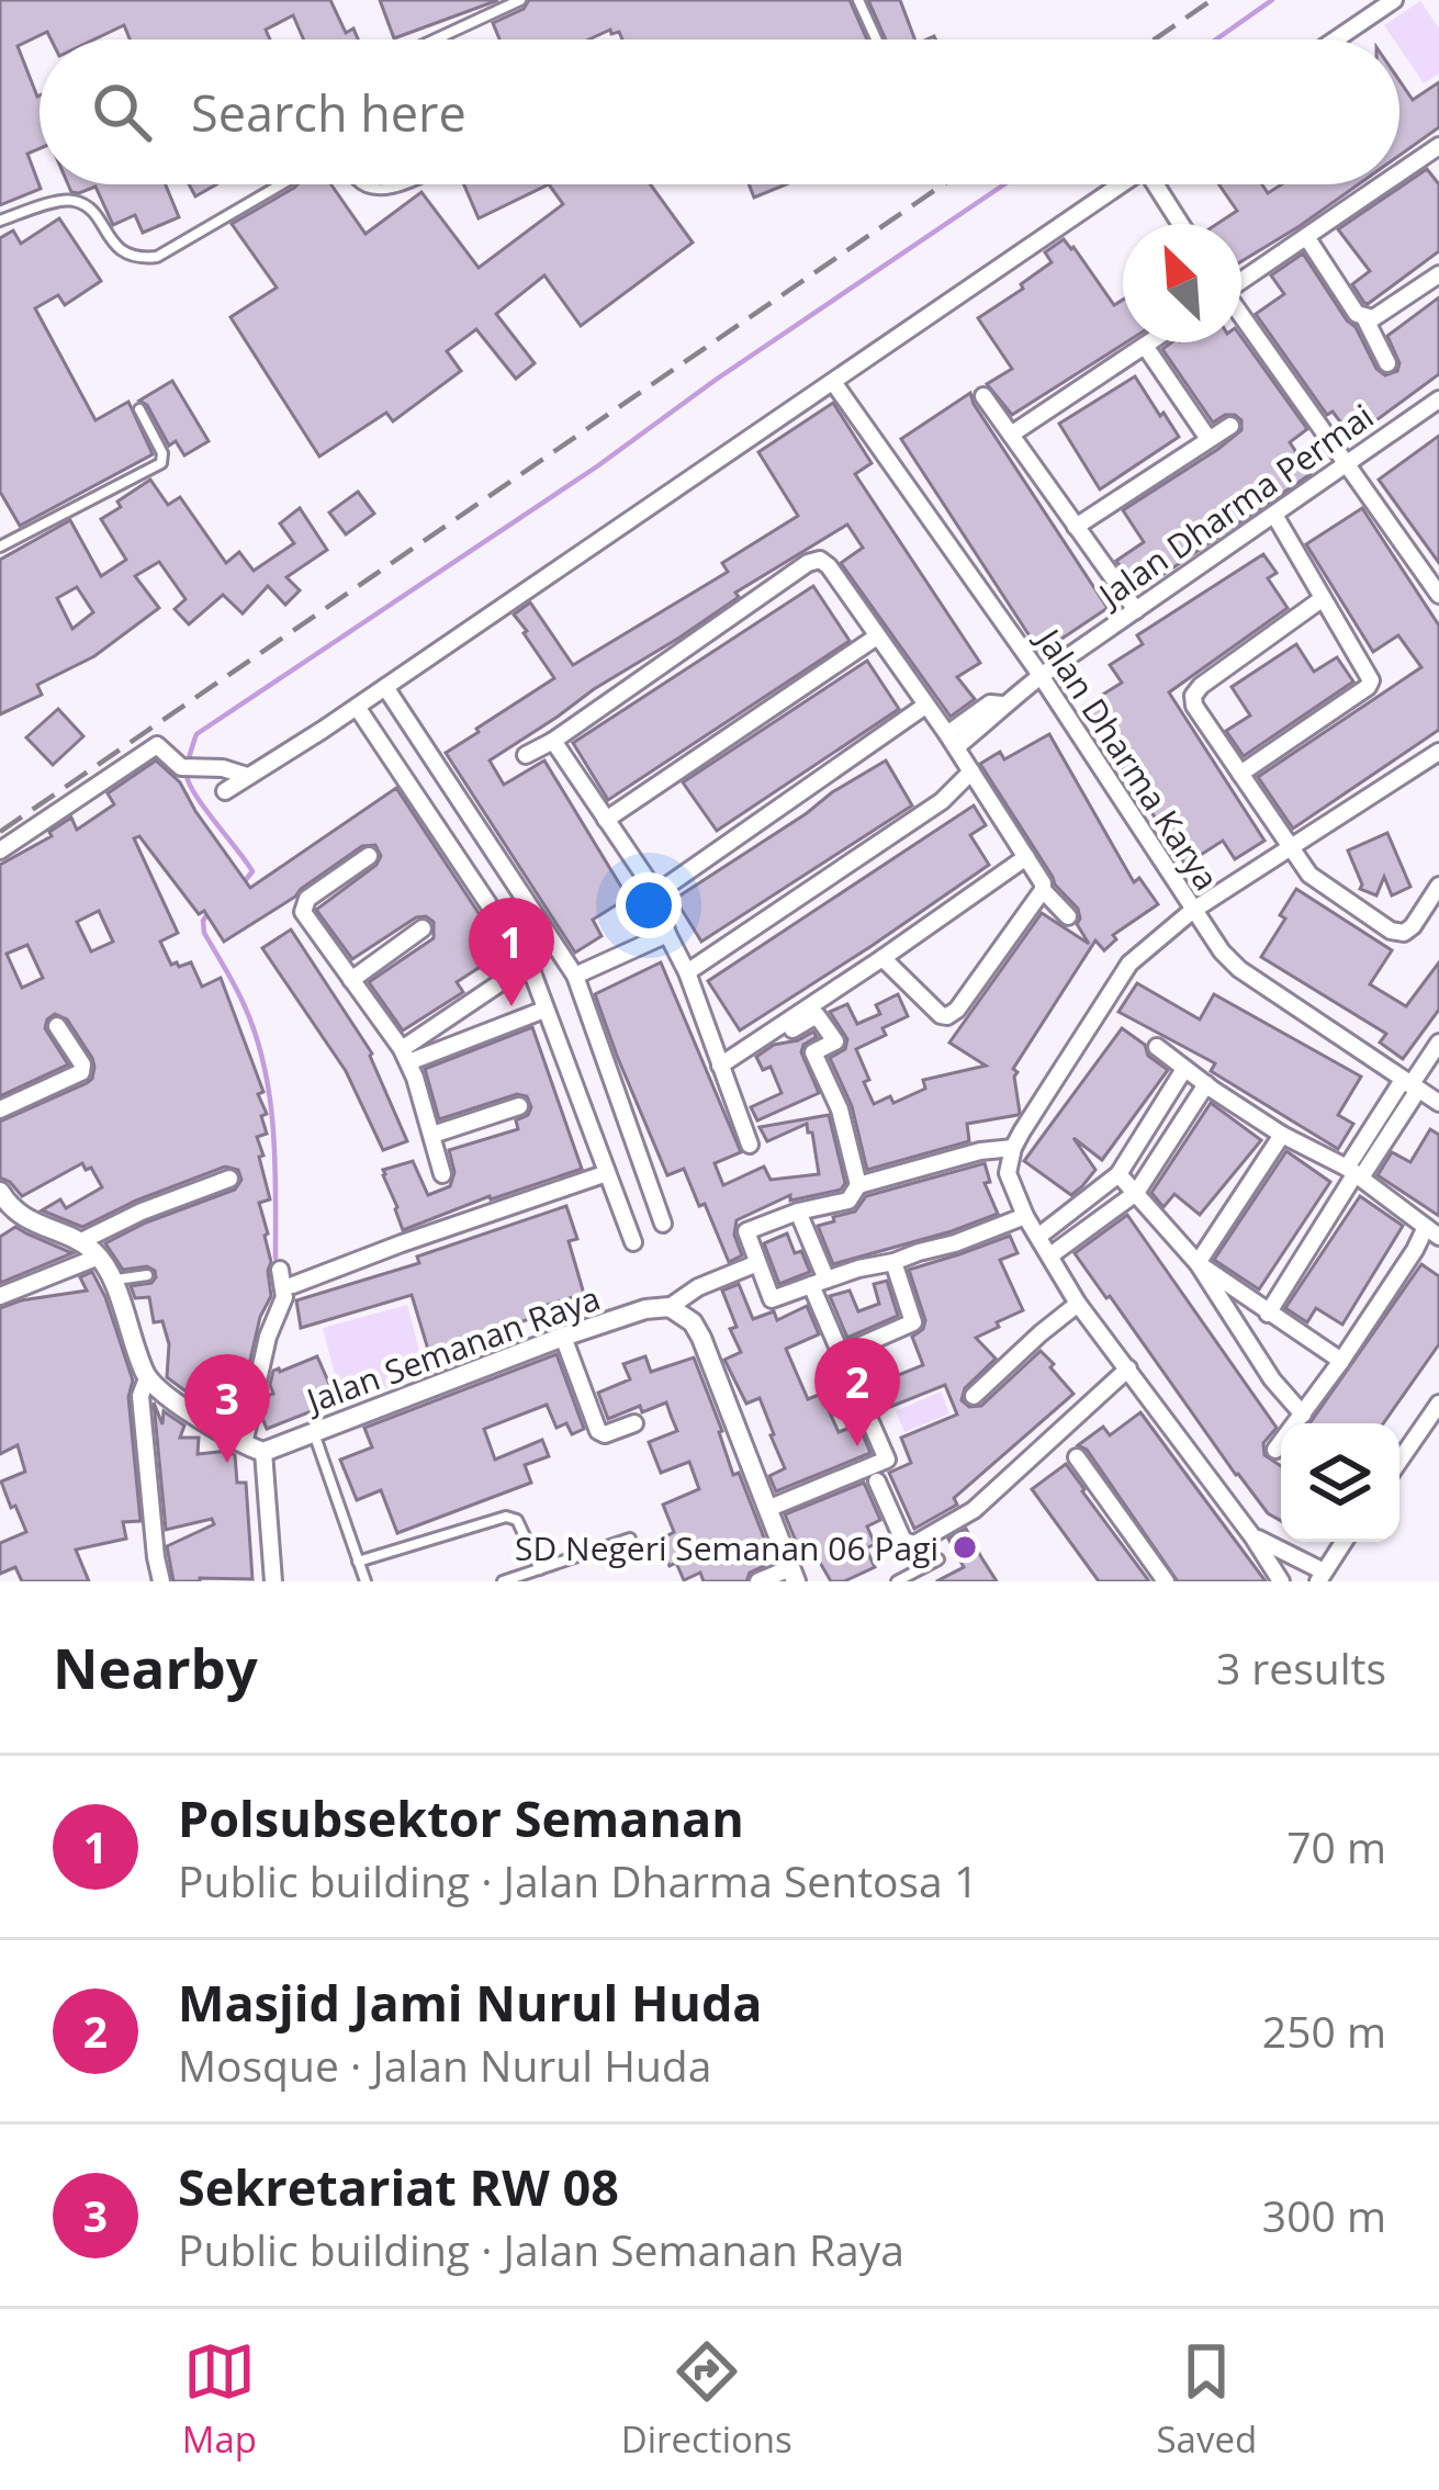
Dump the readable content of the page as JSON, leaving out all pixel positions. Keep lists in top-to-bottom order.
{
  "streets": {
    "street": ["Jalan Dharma Permai", "Jalan Dharma Karya", "Jalan Semanan Raya"]
  },
  "crossings": [
    ["Jalan Dharma Permai", "Jalan Dharma Karya"]
  ],
  "places": ["SD Negeri Semanan 06 Pagi"],
  "north": "top left",
  "page": {
    "search": "Search here",
    "pins": ["1", "2", "3"],
    "heading": ["Nearby", "3 results"],
    "list": [
      {
        "mark": "1",
        "name": "Polsubsektor Semanan",
        "note": "Public building · Jalan Dharma Sentosa 1",
        "value": "70 m"
      },
      {
        "mark": "2",
        "name": "Masjid Jami Nurul Huda",
        "note": "Mosque · Jalan Nurul Huda",
        "value": "250 m"
      },
      {
        "mark": "3",
        "name": "Sekretariat RW 08",
        "note": "Public building · Jalan Semanan Raya",
        "value": "300 m"
      }
    ],
    "nav": ["Map", "Directions", "Saved"]
  }
}
